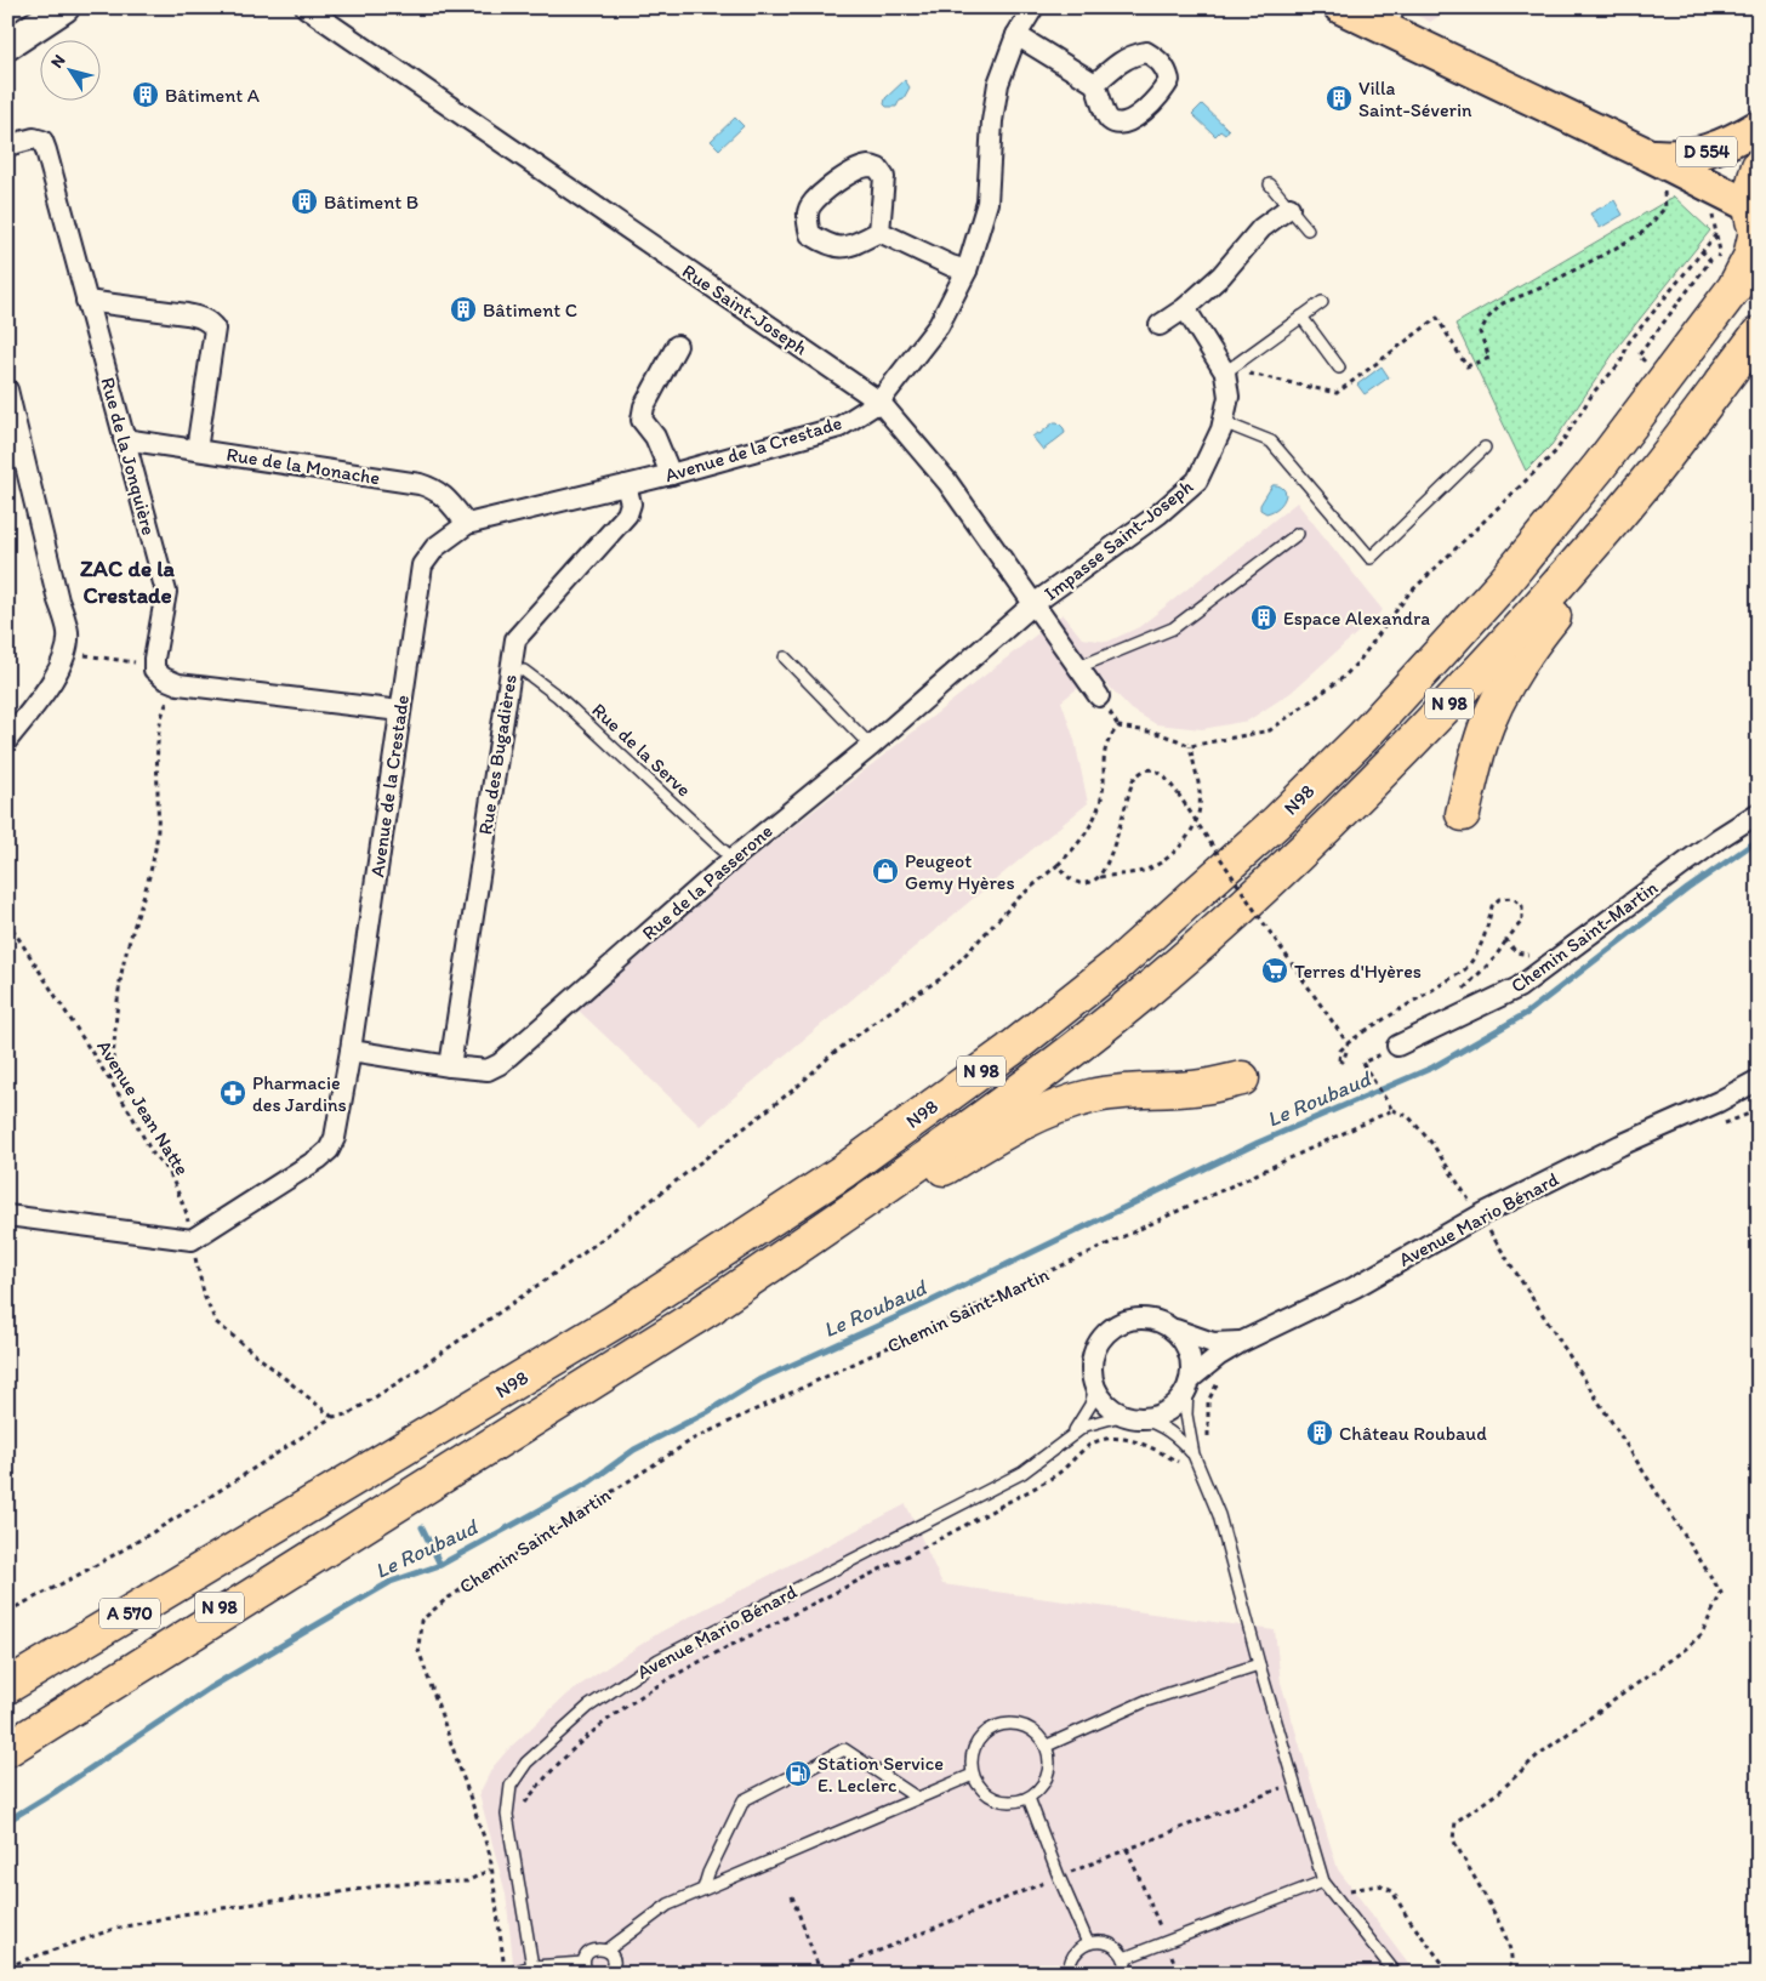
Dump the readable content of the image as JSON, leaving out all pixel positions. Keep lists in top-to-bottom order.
{
  "streets": {
    "highway": ["N 98", "N98", "A 570"],
    "main road": ["D 554"],
    "street": [
      "Rue Saint-Joseph",
      "Avenue de la Crestade",
      "Rue de la Jonquière",
      "Rue de la Monache",
      "Impasse Saint-Joseph",
      "Rue des Bugadières",
      "Rue de la Passerone",
      "Chemin Saint-Martin",
      "Avenue Mario Bénard"
    ],
    "lane": ["Rue de la Serve"],
    "path": ["Avenue Jean Natte"]
  },
  "crossings": [
    ["D 554", "N98"],
    ["Rue Saint-Joseph", "Avenue de la Crestade"],
    ["Rue Saint-Joseph", "Impasse Saint-Joseph"],
    ["Rue Saint-Joseph", "Rue de la Passerone"],
    ["Avenue de la Crestade", "Rue de la Monache"],
    ["Avenue de la Crestade", "Rue des Bugadières"],
    ["Avenue de la Crestade", "Rue de la Passerone"],
    ["Avenue de la Crestade", "Avenue Jean Natte"],
    ["Rue de la Jonquière", "Rue de la Monache"],
    ["Impasse Saint-Joseph", "Rue de la Passerone"],
    ["Rue de la Serve", "Rue de la Passerone"],
    ["Rue des Bugadières", "Rue de la Passerone"],
    ["N98", "A 570"]
  ],
  "districts": ["ZAC de la Crestade"],
  "water": ["Le Roubaud"],
  "places": {
    "building": [
      "Bâtiment A",
      "Villa Saint-Séverin",
      "Bâtiment B",
      "Bâtiment C",
      "Espace Alexandra",
      "Château Roubaud"
    ],
    "shop": ["Peugeot Gemy Hyères"],
    "supermarket": ["Terres d'Hyères"],
    "pharmacy": ["Pharmacie des Jardins"],
    "fuel station": ["Station Service E. Leclerc"]
  },
  "north": "top left"
}
